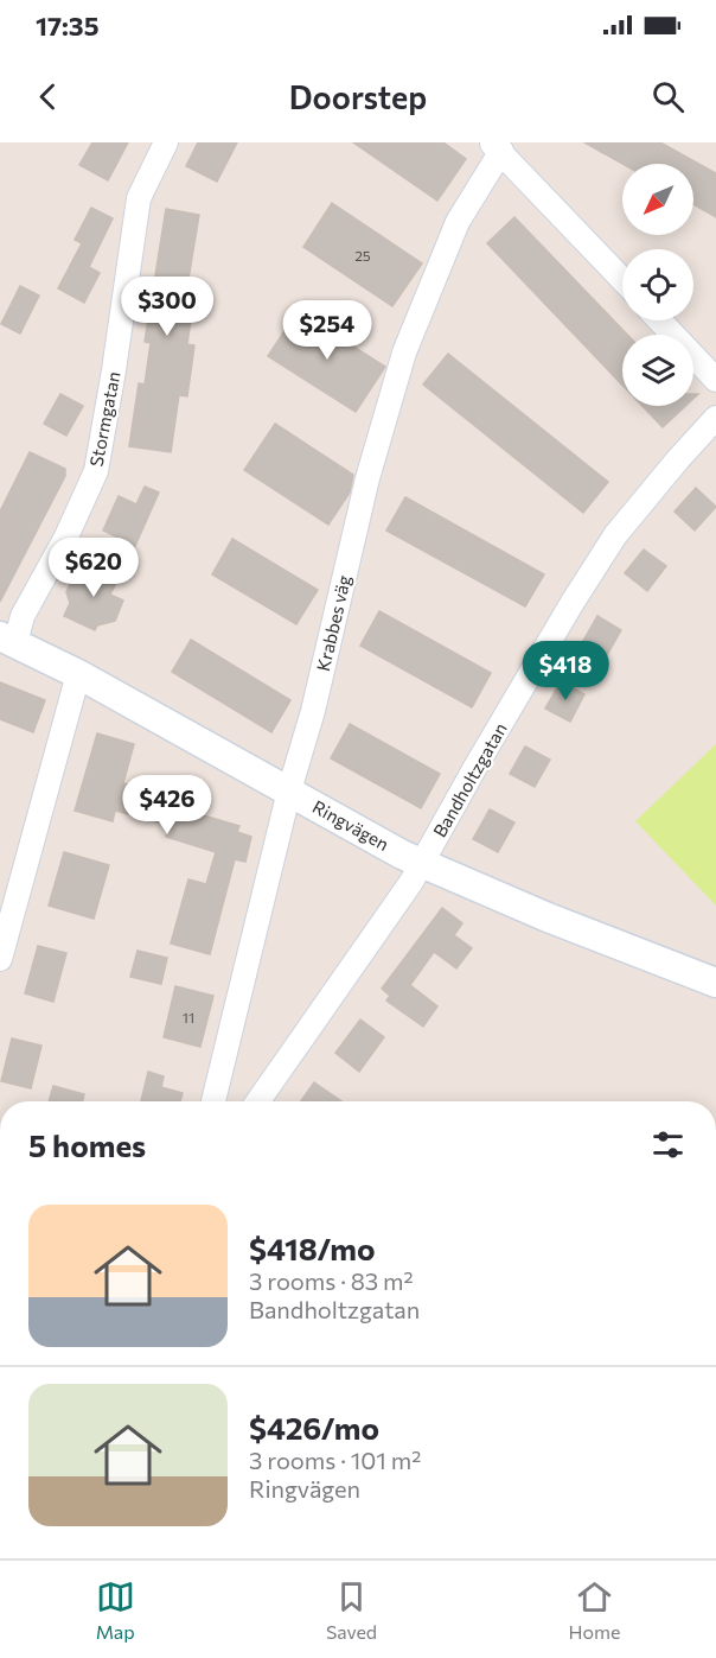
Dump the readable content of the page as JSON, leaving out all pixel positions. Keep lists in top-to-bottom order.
{
  "streets": {
    "street": [
      "Stormgatan",
      "Krabbes väg",
      "Bandholtzgatan",
      "Ringvägen"
    ]
  },
  "crossings": [
    ["Stormgatan", "Ringvägen"],
    ["Krabbes väg", "Ringvägen"],
    ["Bandholtzgatan", "Ringvägen"]
  ],
  "house_numbers": ["25", "11"],
  "north": "bottom left",
  "page": {
    "status": "17:35",
    "header": "Doorstep",
    "price": [
      "$300",
      "$254",
      "$620",
      "$418",
      "$426"
    ],
    "heading": "5 homes",
    "list": [
      {
        "name": "$418/mo",
        "note": "3 rooms · 83 m² · Bandholtzgatan"
      },
      {
        "name": "$426/mo",
        "note": "3 rooms · 101 m² · Ringvägen"
      }
    ],
    "tabs": ["Map", "Saved", "Home"]
  }
}
